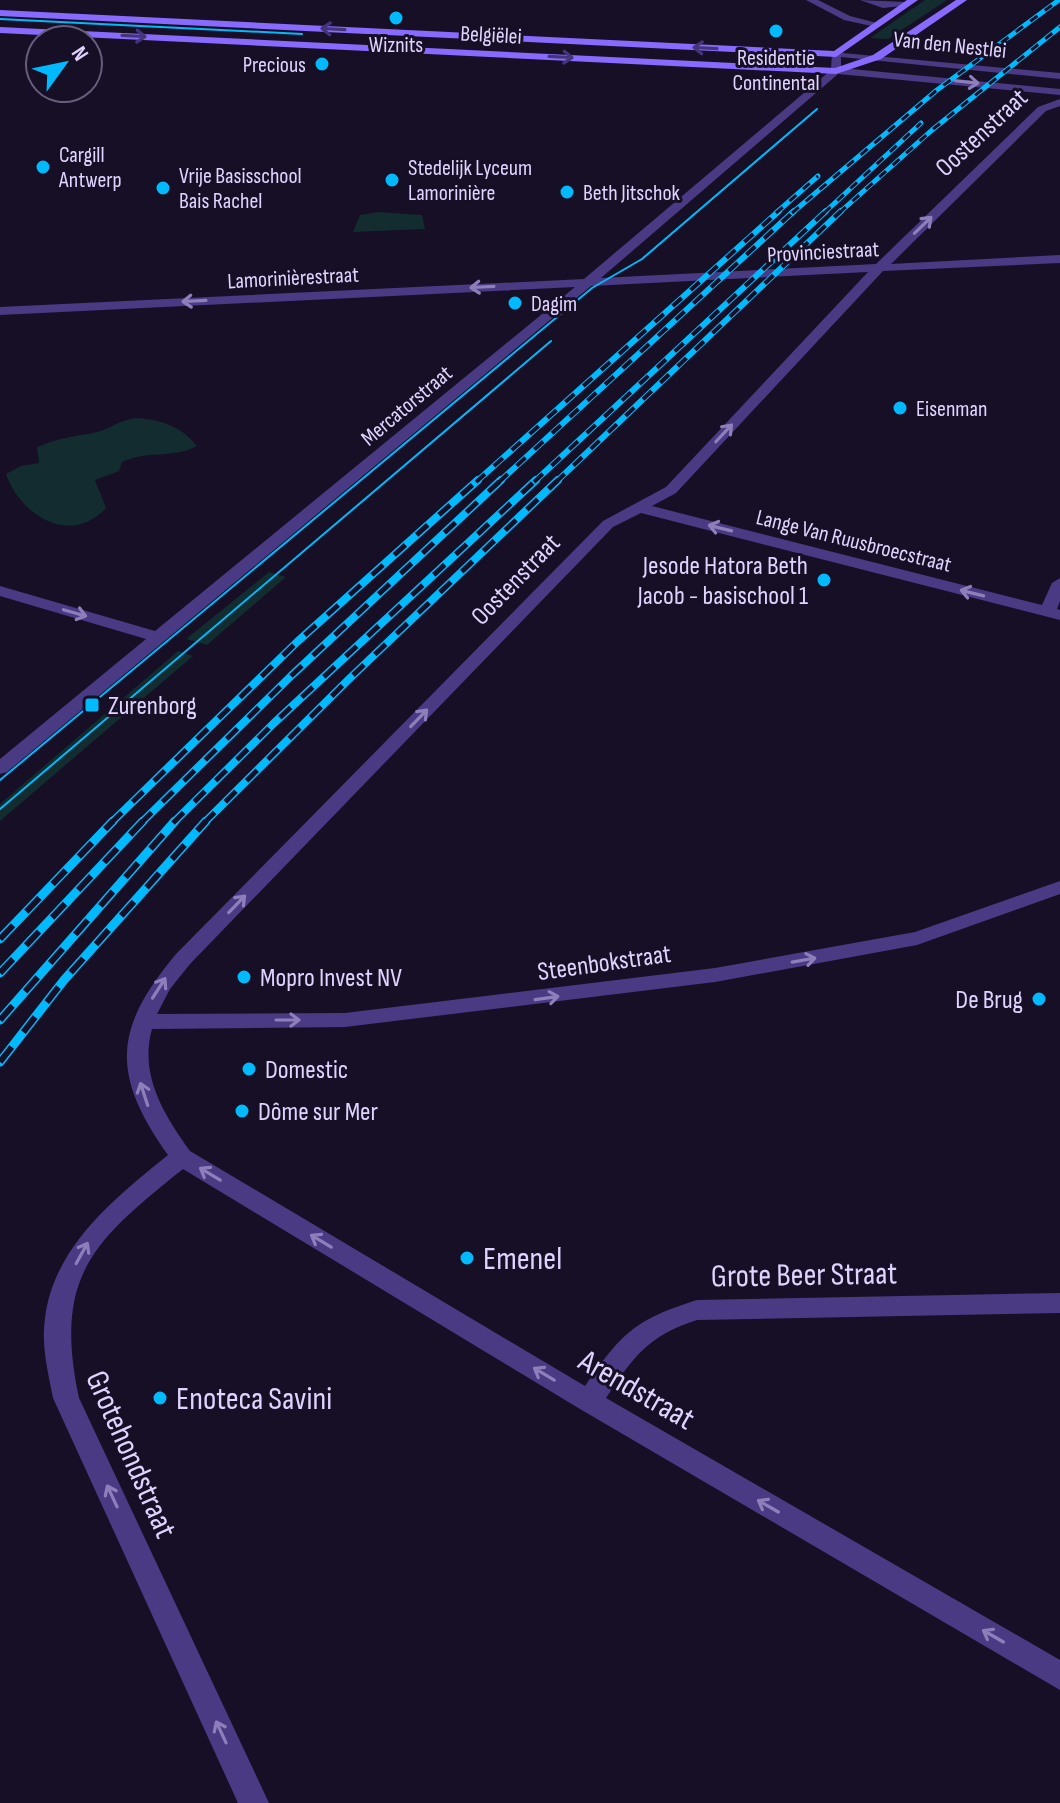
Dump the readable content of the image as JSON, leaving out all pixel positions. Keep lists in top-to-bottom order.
{
  "streets": {
    "street": [
      "Belgiëlei",
      "Van den Nestlei",
      "Oostenstraat",
      "Provinciestraat",
      "Lamorinièrestraat",
      "Mercatorstraat",
      "Lange Van Ruusbroecstraat",
      "Steenbokstraat",
      "Grote Beer Straat",
      "Arendstraat",
      "Grotehondstraat"
    ]
  },
  "crossings": [
    ["Belgiëlei", "Van den Nestlei"],
    ["Belgiëlei", "Mercatorstraat"],
    ["Van den Nestlei", "Mercatorstraat"],
    ["Oostenstraat", "Provinciestraat"],
    ["Oostenstraat", "Lange Van Ruusbroecstraat"],
    ["Oostenstraat", "Steenbokstraat"],
    ["Oostenstraat", "Arendstraat"],
    ["Oostenstraat", "Grotehondstraat"],
    ["Provinciestraat", "Lamorinièrestraat"],
    ["Provinciestraat", "Mercatorstraat"],
    ["Lamorinièrestraat", "Mercatorstraat"],
    ["Grote Beer Straat", "Arendstraat"],
    ["Arendstraat", "Grotehondstraat"]
  ],
  "one_way": [
    "Oostenstraat",
    "Lamorinièrestraat",
    "Lange Van Ruusbroecstraat",
    "Steenbokstraat",
    "Arendstraat",
    "Grotehondstraat"
  ],
  "places": {
    "other": [
      "Wiznits",
      "Residentie Continental",
      "Precious",
      "Cargill Antwerp",
      "Stedelijk Lyceum Lamorinière",
      "Vrije Basisschool Bais Rachel",
      "Beth Jitschok",
      "Dagim",
      "Eisenman",
      "Jesode Hatora Beth Jacob - basischool 1",
      "Mopro Invest NV",
      "De Brug",
      "Domestic",
      "Dôme sur Mer",
      "Emenel",
      "Enoteca Savini"
    ],
    "transit": ["Zurenborg"]
  },
  "north": "top right"
}
